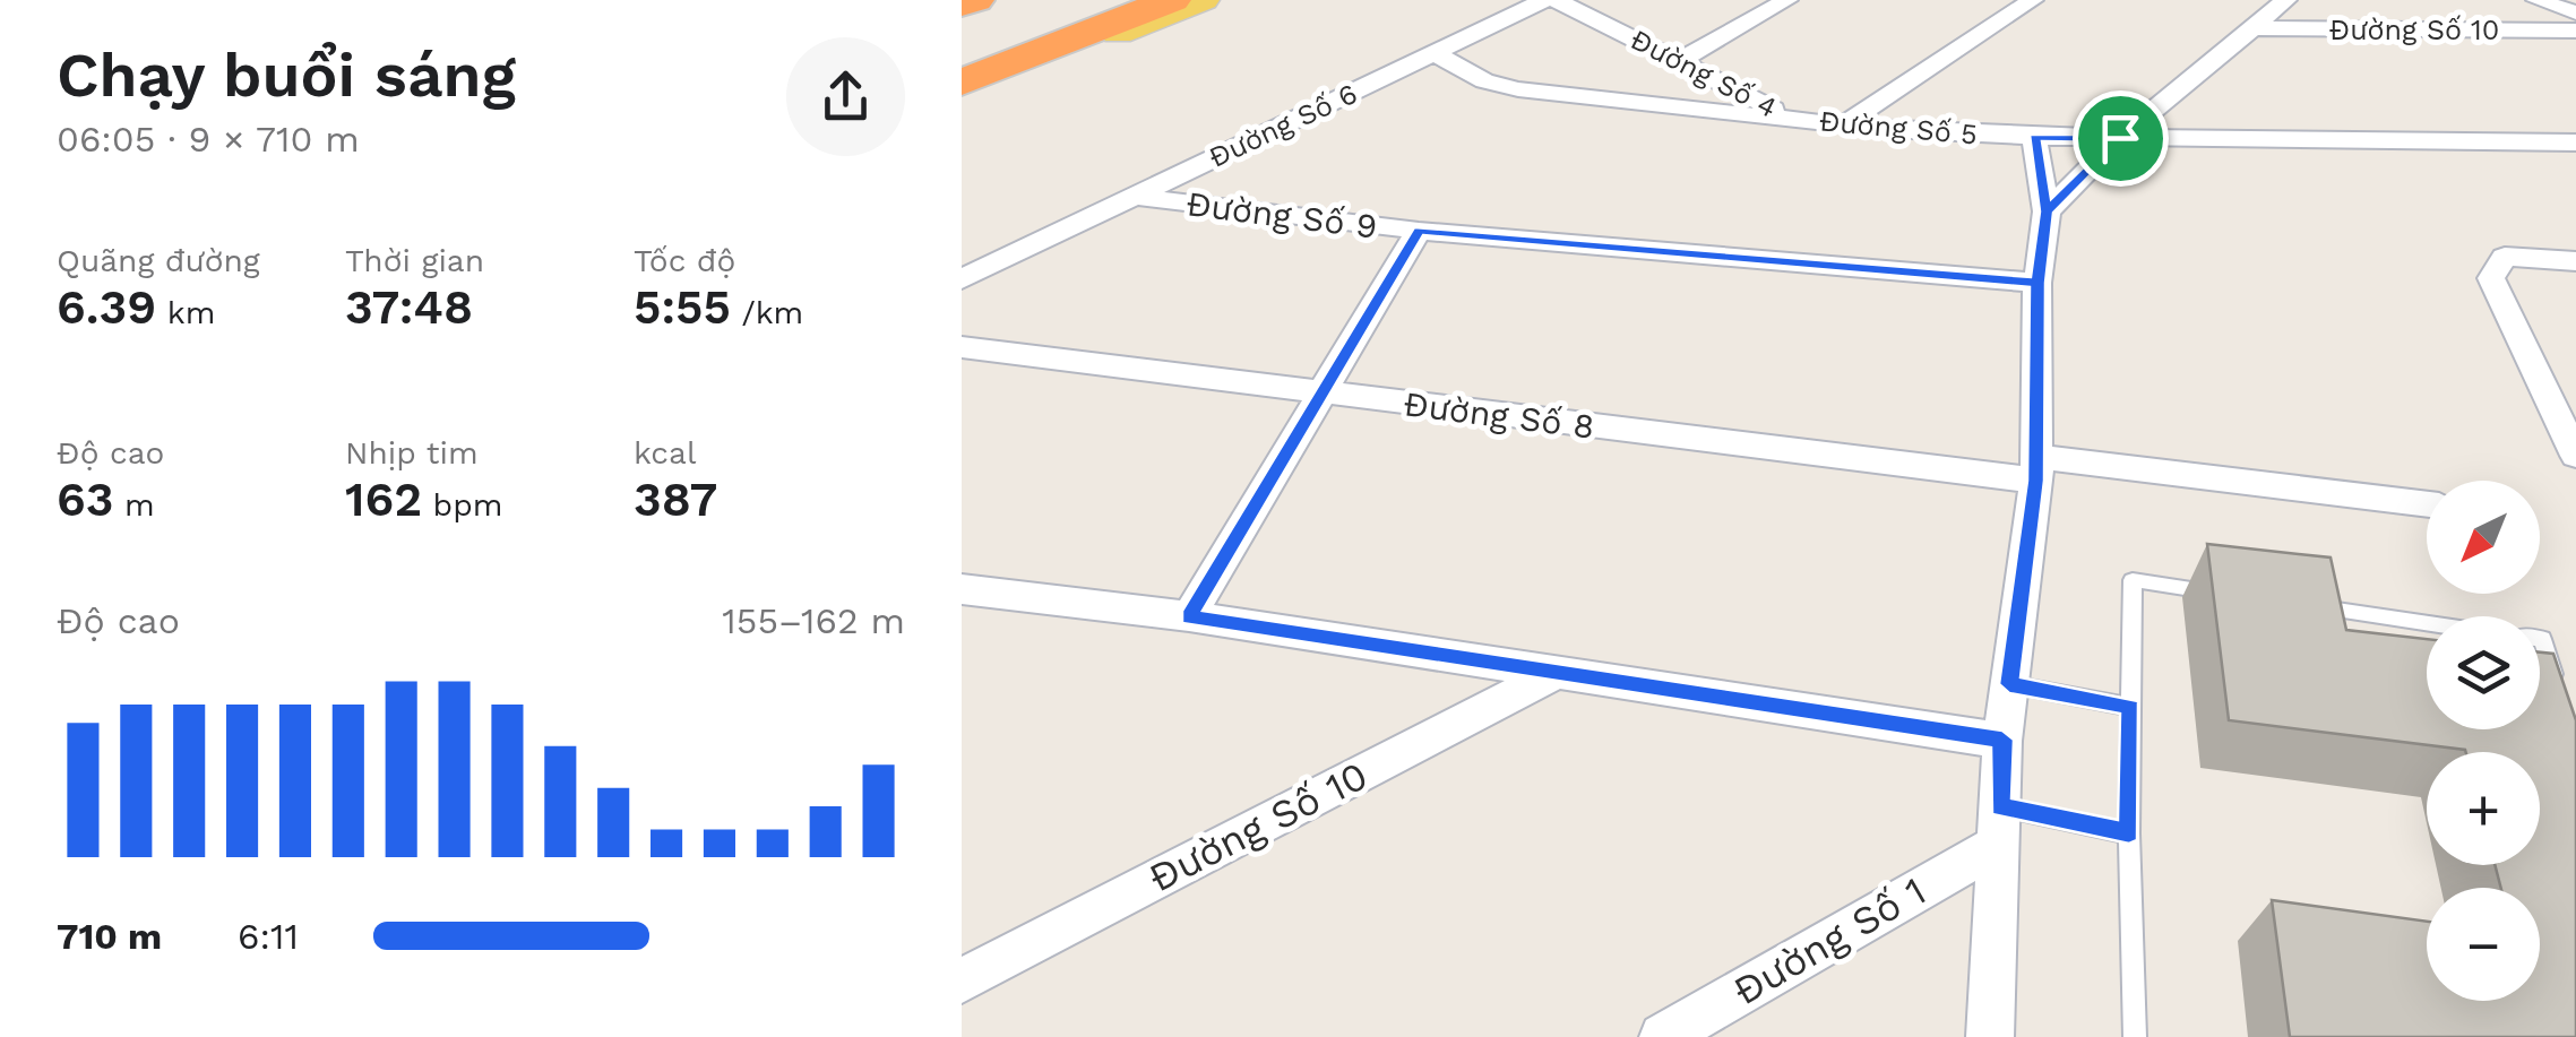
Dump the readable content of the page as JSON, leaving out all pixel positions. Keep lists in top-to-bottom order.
{
  "streets": {
    "street": [
      "Đường Số 10",
      "Đường Số 4",
      "Đường Số 6",
      "Đường Số 5",
      "Đường Số 9",
      "Đường Số 8",
      "Đường Số 1"
    ]
  },
  "crossings": [
    ["Đường Số 4", "Đường Số 5"],
    ["Đường Số 6", "Đường Số 5"],
    ["Đường Số 6", "Đường Số 9"]
  ],
  "north": "bottom left",
  "page": {
    "heading": ["Chạy buổi sáng", "06:05 · 9 × 710 m"],
    "stats": [
      ["Quãng đường", "6.39 km"],
      ["Thời gian", "37:48"],
      ["Tốc độ", "5:55 /km"],
      ["Độ cao", "63 m"],
      ["Nhịp tim", "162 bpm"],
      ["kcal", "387"]
    ],
    "map_buttons": ["+", "−"],
    "chart": ["Độ cao", "155–162 m"],
    "list": [
      {
        "name": "710 m",
        "note": "6:11"
      }
    ]
  }
}
